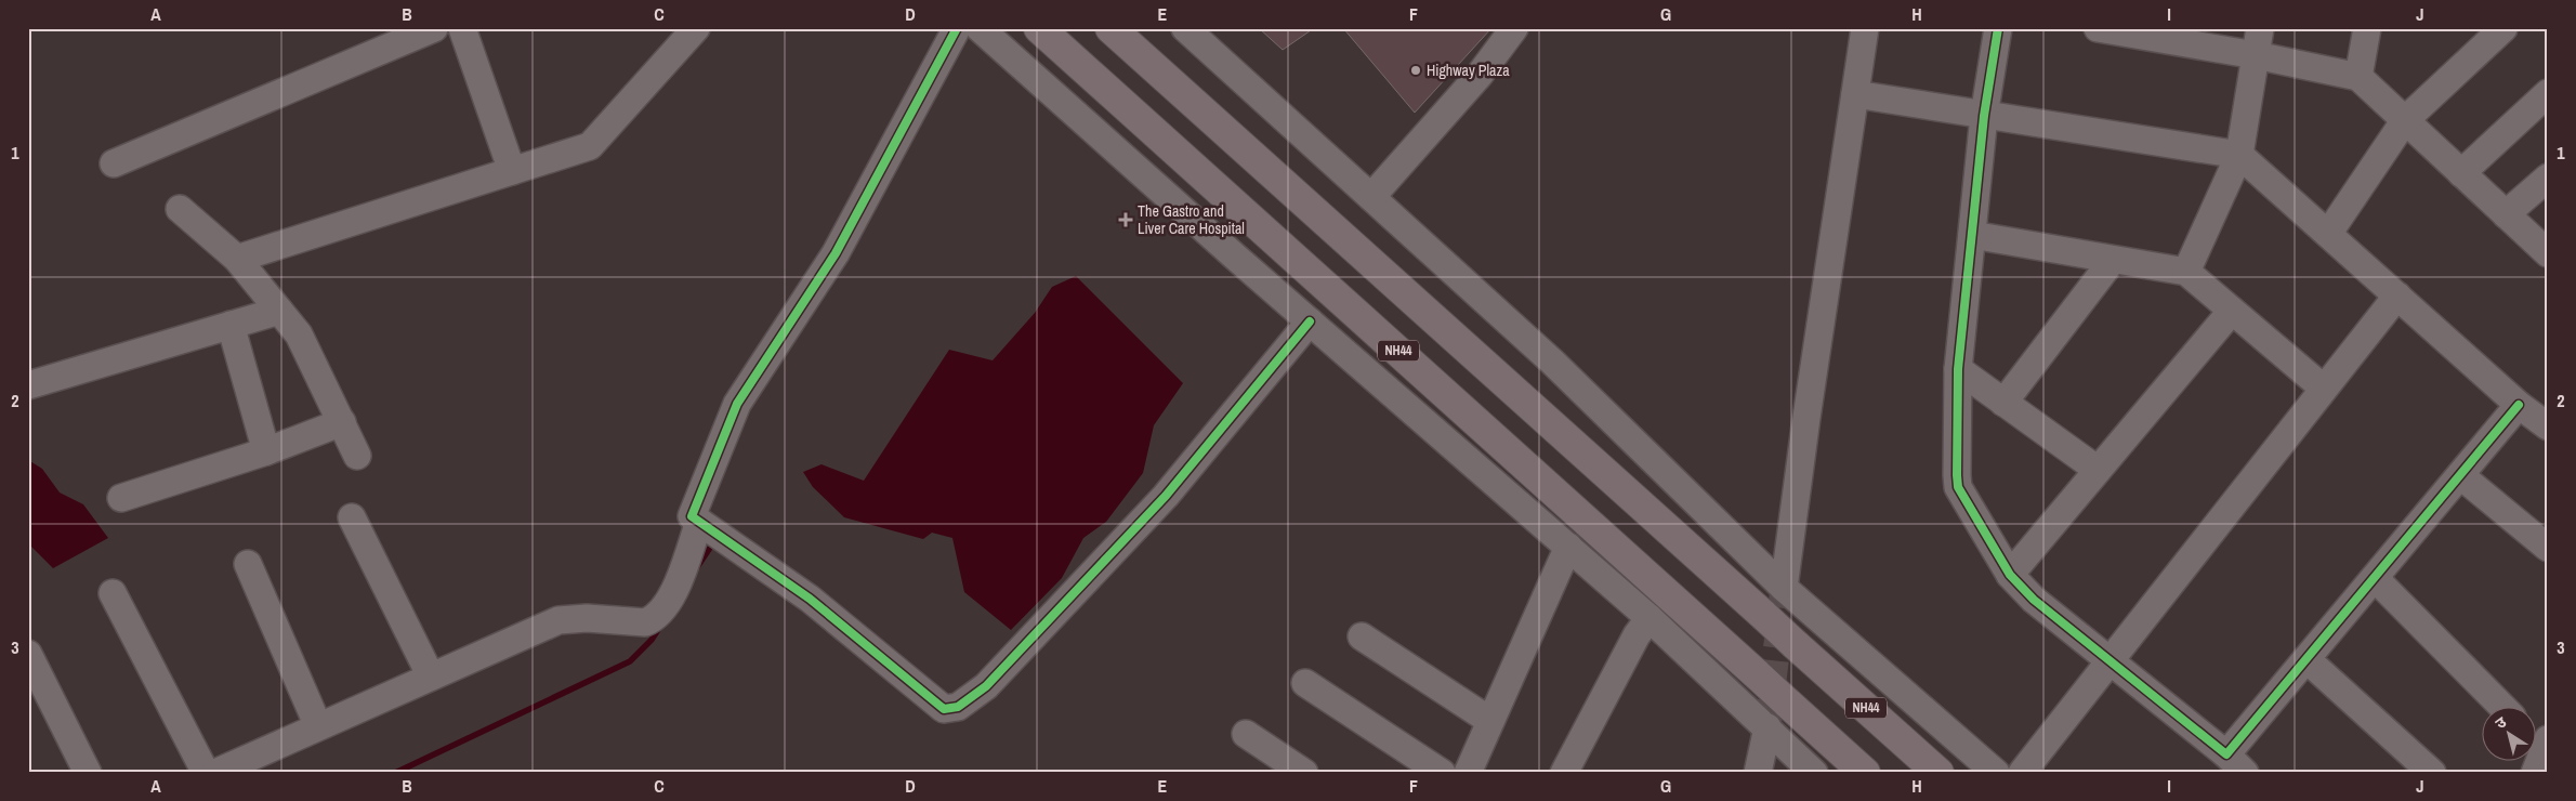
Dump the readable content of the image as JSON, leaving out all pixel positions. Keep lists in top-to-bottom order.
{
  "streets": {
    "highway": ["NH44"]
  },
  "places": {
    "other": ["Highway Plaza"],
    "health": ["The Gastro and Liver Care Hospital"]
  },
  "north": "top left",
  "grid": {
    "columns": [
      "A",
      "B",
      "C",
      "D",
      "E",
      "F",
      "G",
      "H",
      "I",
      "J"
    ],
    "rows": ["1", "2", "3"]
  }
}
